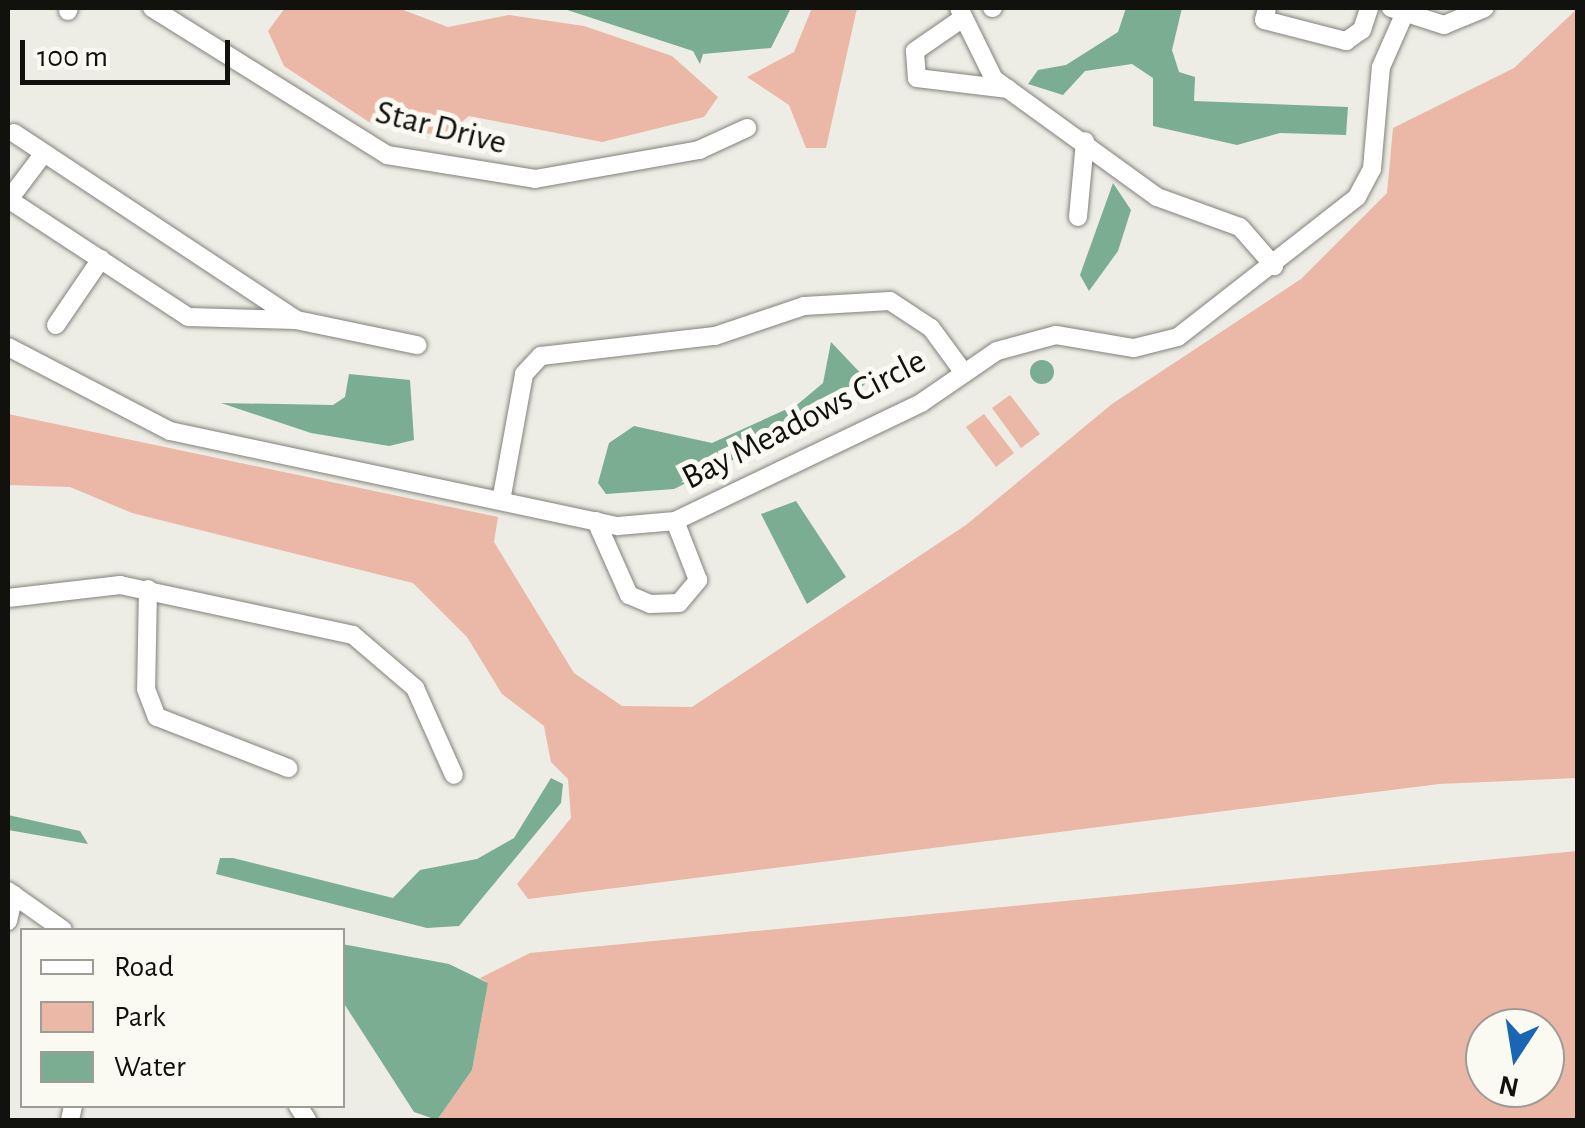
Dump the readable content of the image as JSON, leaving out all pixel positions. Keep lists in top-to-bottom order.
{
  "streets": {
    "street": ["Star Drive", "Bay Meadows Circle"]
  },
  "legend": ["Road", "Park", "Water"],
  "scale_bar": "100 m",
  "north": "bottom"
}
